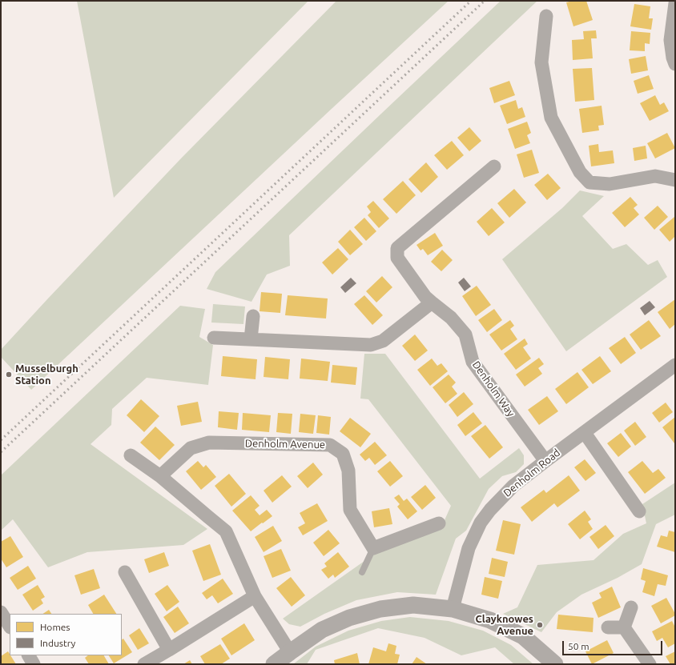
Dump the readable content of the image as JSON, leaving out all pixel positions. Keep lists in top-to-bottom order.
{
  "streets": {
    "street": ["Denholm Way", "Denholm Avenue", "Denholm Road"]
  },
  "crossings": [
    ["Denholm Way", "Denholm Road"]
  ],
  "places": ["Musselburgh Station", "Clayknowes Avenue"],
  "legend": ["Homes", "Industry"],
  "scale_bar": "50 m"
}
